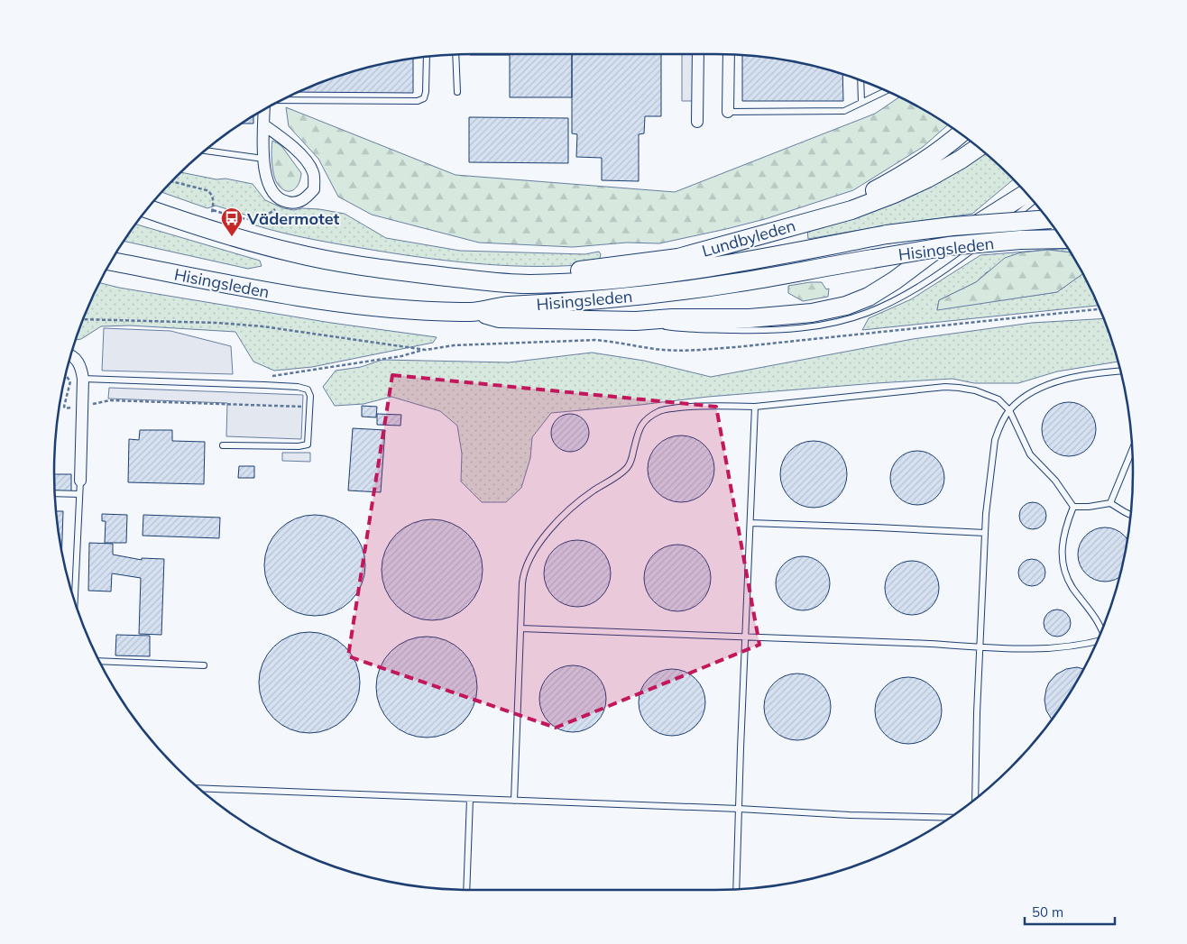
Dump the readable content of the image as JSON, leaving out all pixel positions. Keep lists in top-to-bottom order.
{
  "streets": {
    "highway": ["Lundbyleden", "Hisingsleden"]
  },
  "crossings": [
    ["Lundbyleden", "Hisingsleden"]
  ],
  "places": {
    "bus stop": ["Vädermotet"]
  },
  "scale_bar": "50 m"
}
